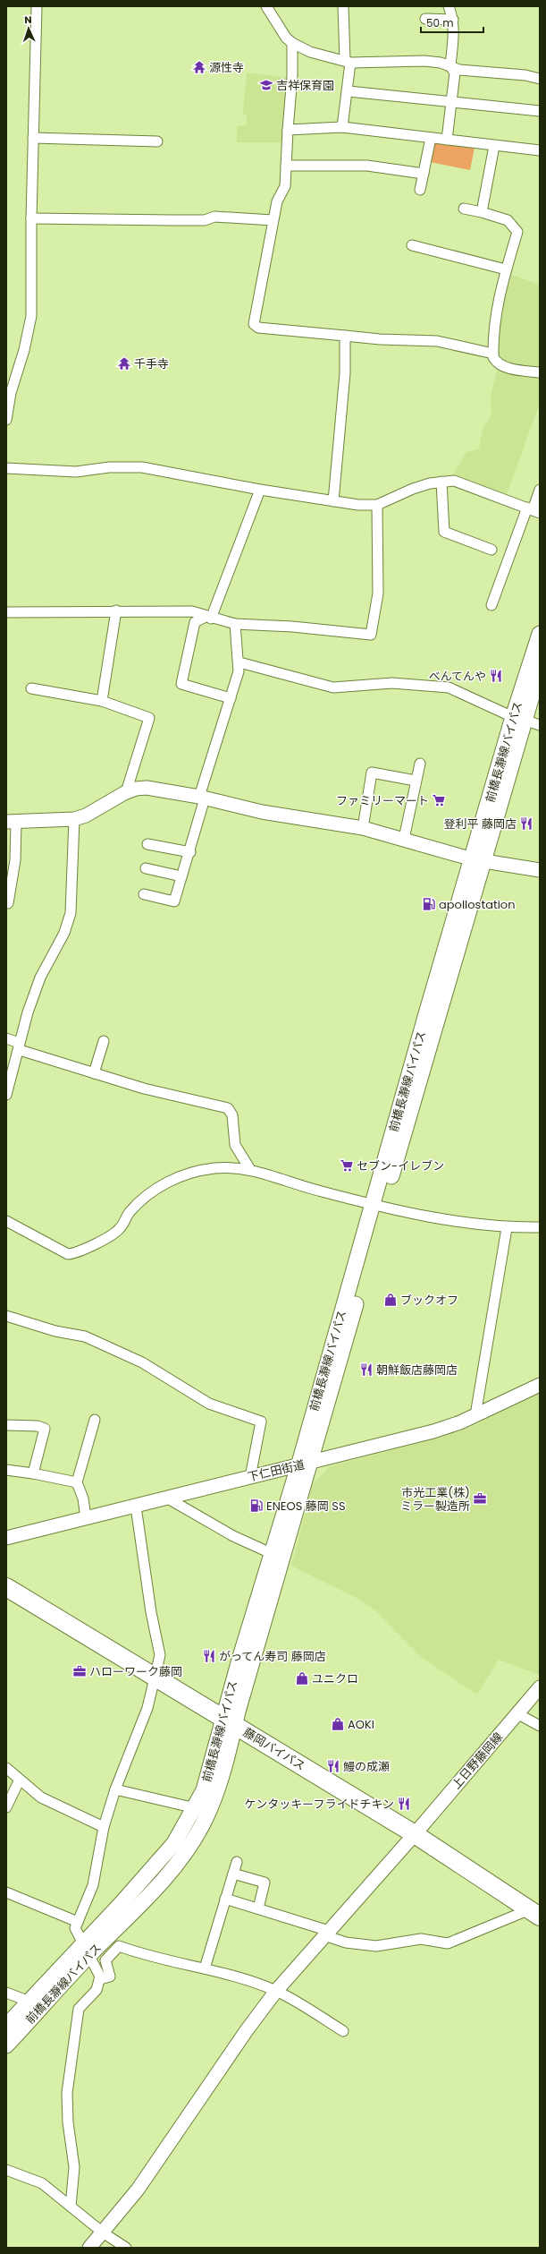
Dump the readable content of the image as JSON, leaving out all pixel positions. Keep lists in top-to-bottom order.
{
  "streets": {
    "highway": ["藤岡バイパス"],
    "main road": ["前橋長瀞線バイパス"],
    "street": ["下仁田街道", "上日野藤岡線"]
  },
  "crossings": [
    ["前橋長瀞線バイパス", "下仁田街道"],
    ["前橋長瀞線バイパス", "藤岡バイパス"],
    ["藤岡バイパス", "上日野藤岡線"]
  ],
  "places": {
    "temple": ["源性寺", "千手寺"],
    "school or university": ["吉祥保育園"],
    "restaurant": [
      "べんてんや",
      "登利平 藤岡店",
      "朝鮮飯店藤岡店",
      "がってん寿司 藤岡店",
      "鰻の成瀬",
      "ケンタッキーフライドチキン"
    ],
    "supermarket": ["ファミリーマート", "セブン-イレブン"],
    "fuel station": ["apollostation", "ENEOS 藤岡 SS"],
    "shop": ["ブックオフ", "ユニクロ", "AOKI"],
    "office": ["市光工業(株) ミラー製造所", "ハローワーク藤岡"]
  },
  "scale_bar": "50 m",
  "north": "top"
}
